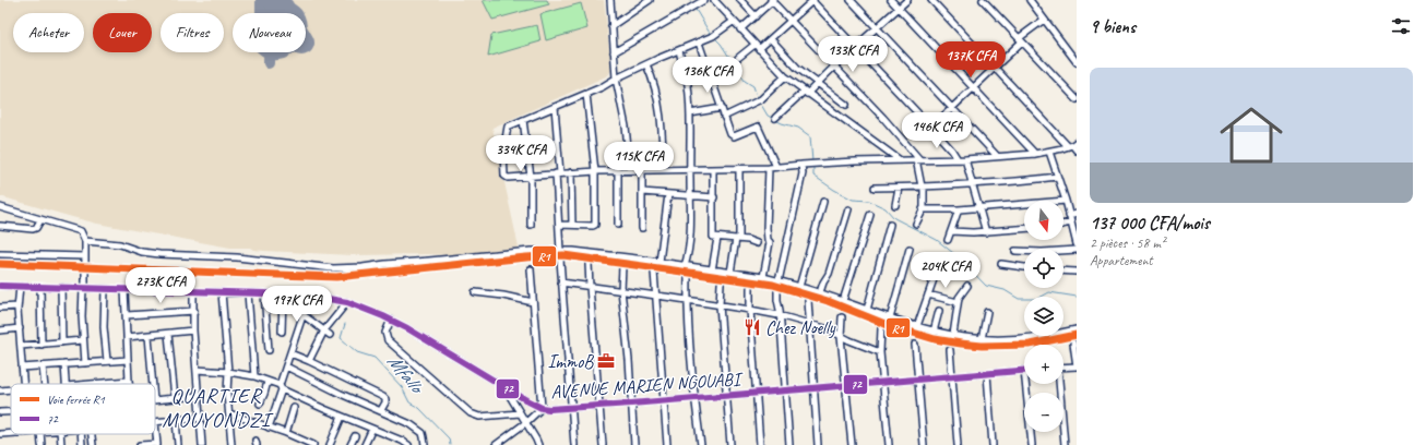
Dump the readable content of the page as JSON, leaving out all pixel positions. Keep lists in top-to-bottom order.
{
  "streets": {
    "street": ["AVENUE MARIEN NGOUABI"]
  },
  "districts": ["QUARTIER MOUYONDZI"],
  "water": ["Mfallo"],
  "places": {
    "restaurant": ["Chez Noelly"],
    "office": ["ImmoB"]
  },
  "lines": ["rail line R1", "transit line 72"],
  "legend": ["Voie ferrée R1", "72"],
  "north": "bottom",
  "page": {
    "heading": "9 biens",
    "chip": [
      "Acheter",
      "Louer",
      "Filtres",
      "Nouveau"
    ],
    "price": [
      "133K CFA",
      "137K CFA",
      "136K CFA",
      "146K CFA",
      "334K CFA",
      "115K CFA",
      "204K CFA",
      "273K CFA",
      "197K CFA"
    ],
    "list": [
      {
        "name": "137 000 CFA/mois",
        "note": "2 pièces · 58 m² · Appartement"
      }
    ],
    "map_buttons": ["+", "−"]
  }
}
